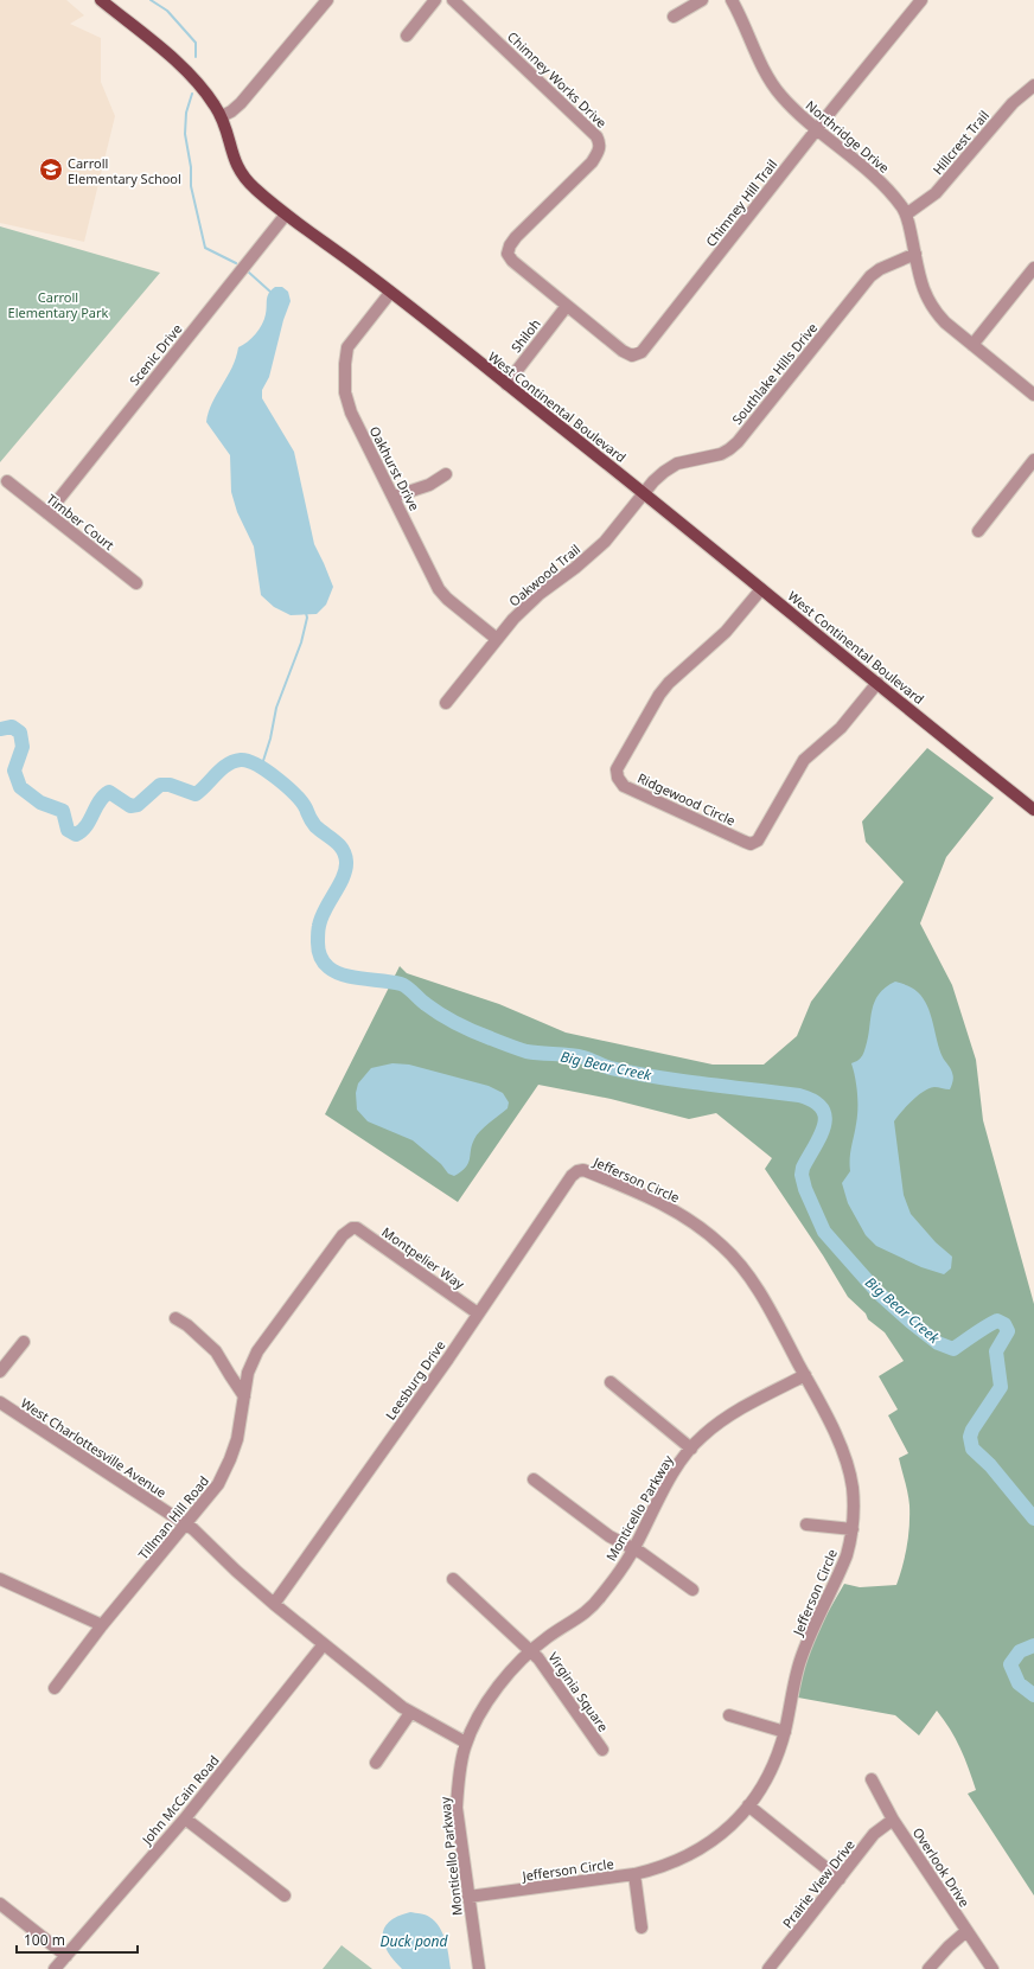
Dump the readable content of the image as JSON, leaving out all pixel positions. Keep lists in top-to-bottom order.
{
  "streets": {
    "main road": ["West Continental Boulevard"],
    "street": [
      "Chimney Works Drive",
      "Northridge Drive",
      "Hillcrest Trail",
      "Chimney Hill Trail",
      "Shiloh",
      "Scenic Drive",
      "Southlake Hills Drive",
      "Oakhurst Drive",
      "Timber Court",
      "Oakwood Trail",
      "Ridgewood Circle",
      "Jefferson Circle",
      "Montpelier Way",
      "Leesburg Drive",
      "West Charlottesville Avenue",
      "Monticello Parkway",
      "Tillman Hill Road",
      "Virginia Square",
      "John McCain Road",
      "Overlook Drive",
      "Prairie View Drive"
    ]
  },
  "crossings": [
    ["Chimney Works Drive", "Chimney Hill Trail"],
    ["Chimney Works Drive", "Shiloh"],
    ["Northridge Drive", "Hillcrest Trail"],
    ["Northridge Drive", "Chimney Hill Trail"],
    ["Northridge Drive", "Southlake Hills Drive"],
    ["Chimney Hill Trail", "Shiloh"],
    ["Shiloh", "West Continental Boulevard"],
    ["Scenic Drive", "West Continental Boulevard"],
    ["Scenic Drive", "Timber Court"],
    ["Southlake Hills Drive", "West Continental Boulevard"],
    ["Southlake Hills Drive", "Oakwood Trail"],
    ["West Continental Boulevard", "Oakhurst Drive"],
    ["West Continental Boulevard", "Oakwood Trail"],
    ["West Continental Boulevard", "Ridgewood Circle"],
    ["Oakhurst Drive", "Oakwood Trail"],
    ["Jefferson Circle", "Leesburg Drive"],
    ["Jefferson Circle", "Monticello Parkway"],
    ["Montpelier Way", "Leesburg Drive"],
    ["Montpelier Way", "Tillman Hill Road"],
    ["Leesburg Drive", "West Charlottesville Avenue"],
    ["West Charlottesville Avenue", "Monticello Parkway"],
    ["West Charlottesville Avenue", "Tillman Hill Road"],
    ["West Charlottesville Avenue", "John McCain Road"],
    ["Monticello Parkway", "Virginia Square"],
    ["Overlook Drive", "Prairie View Drive"]
  ],
  "water": ["Big Bear Creek", "Duck pond"],
  "parks": ["Carroll Elementary Park"],
  "places": {
    "school or university": ["Carroll Elementary School"]
  },
  "scale_bar": "100 m"
}
